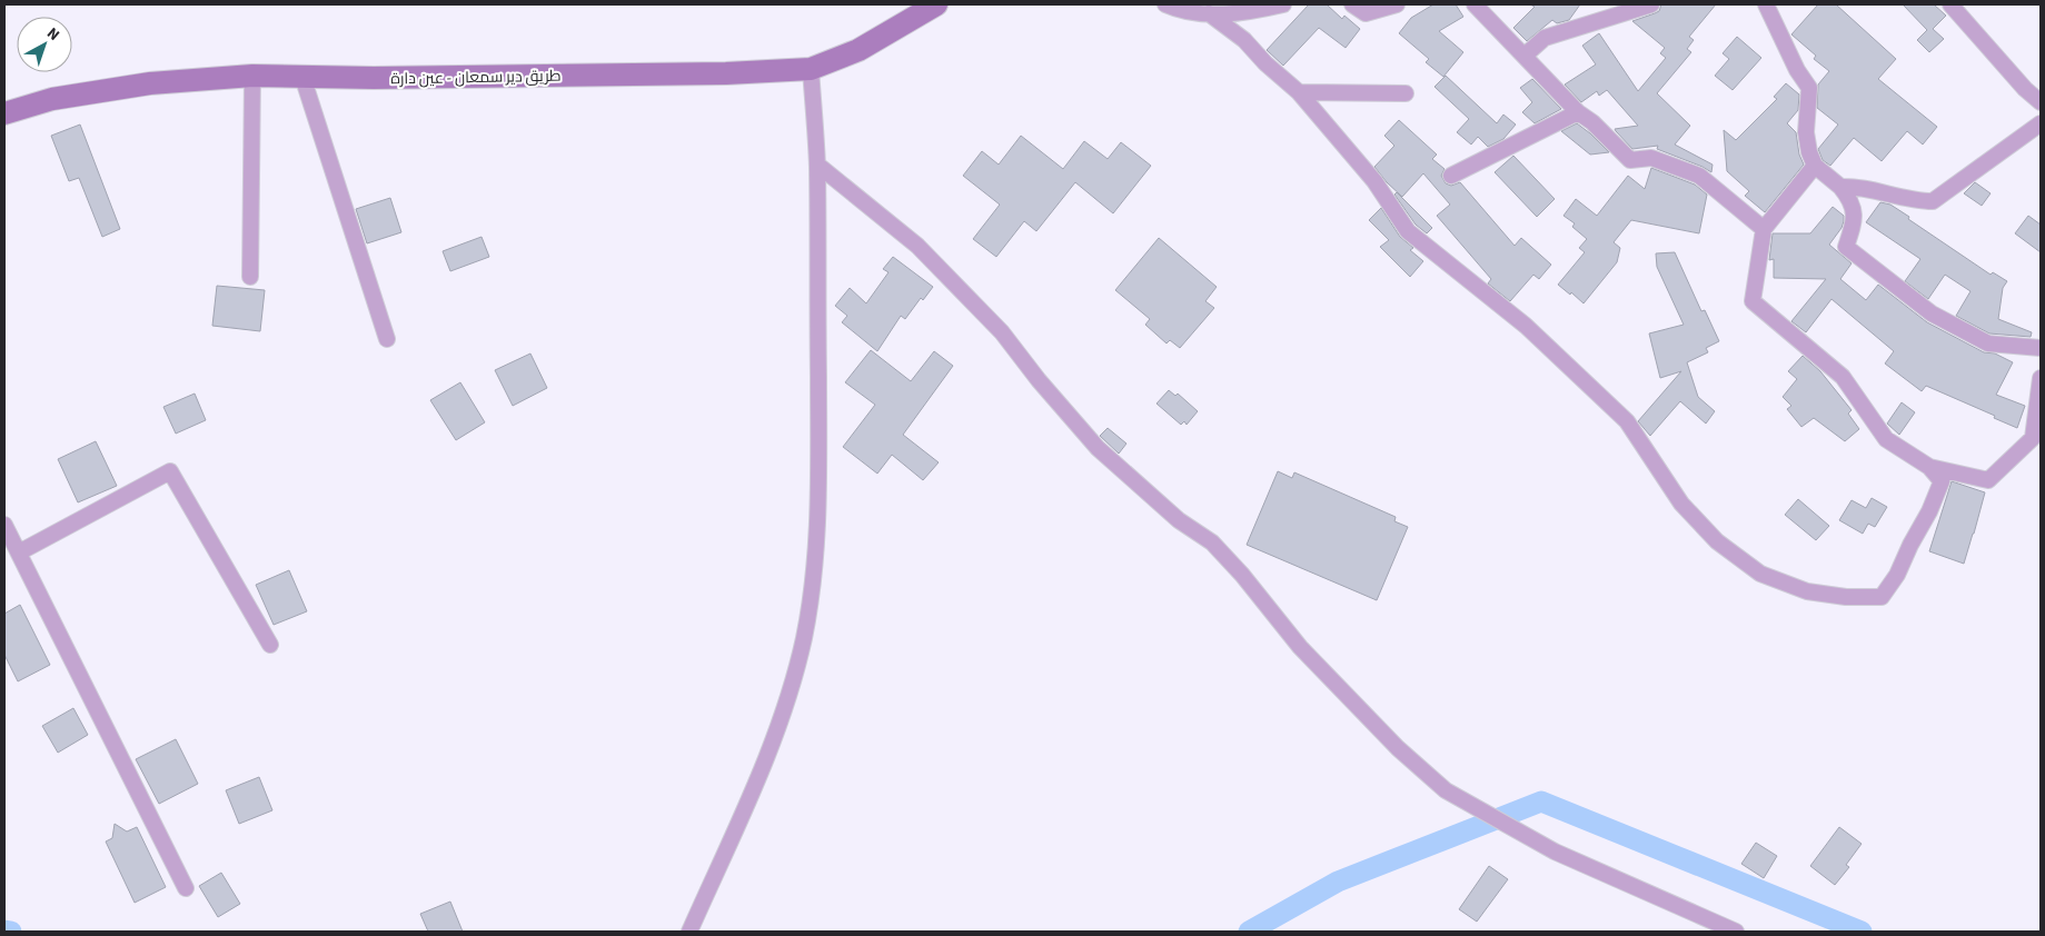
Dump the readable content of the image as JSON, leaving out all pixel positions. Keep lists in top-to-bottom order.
{
  "streets": {
    "main road": ["طريق دير سمعان - عين دارة"]
  },
  "north": "top right"
}
